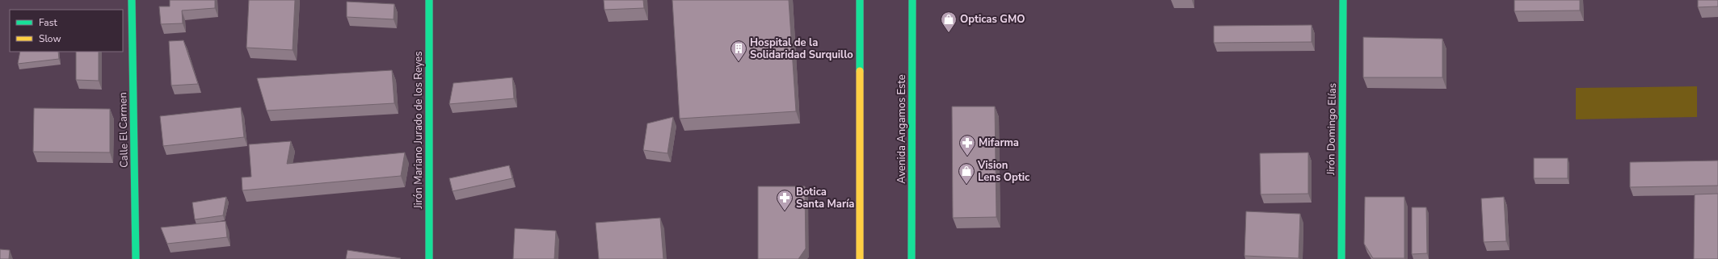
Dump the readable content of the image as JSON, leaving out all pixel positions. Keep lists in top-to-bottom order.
{
  "streets": {
    "street": [
      "Avenida Angamos Este",
      "Jirón Domingo Elías",
      "Calle El Carmen",
      "Jirón Mariano Jurado de los Reyes"
    ]
  },
  "places": {
    "shop": ["Opticas GMO", "Vision Lens Optic"],
    "building": ["Hospital de la Solidaridad Surquillo"],
    "pharmacy": ["Mifarma", "Botica Santa María"]
  },
  "legend": ["Fast", "Slow"]
}
